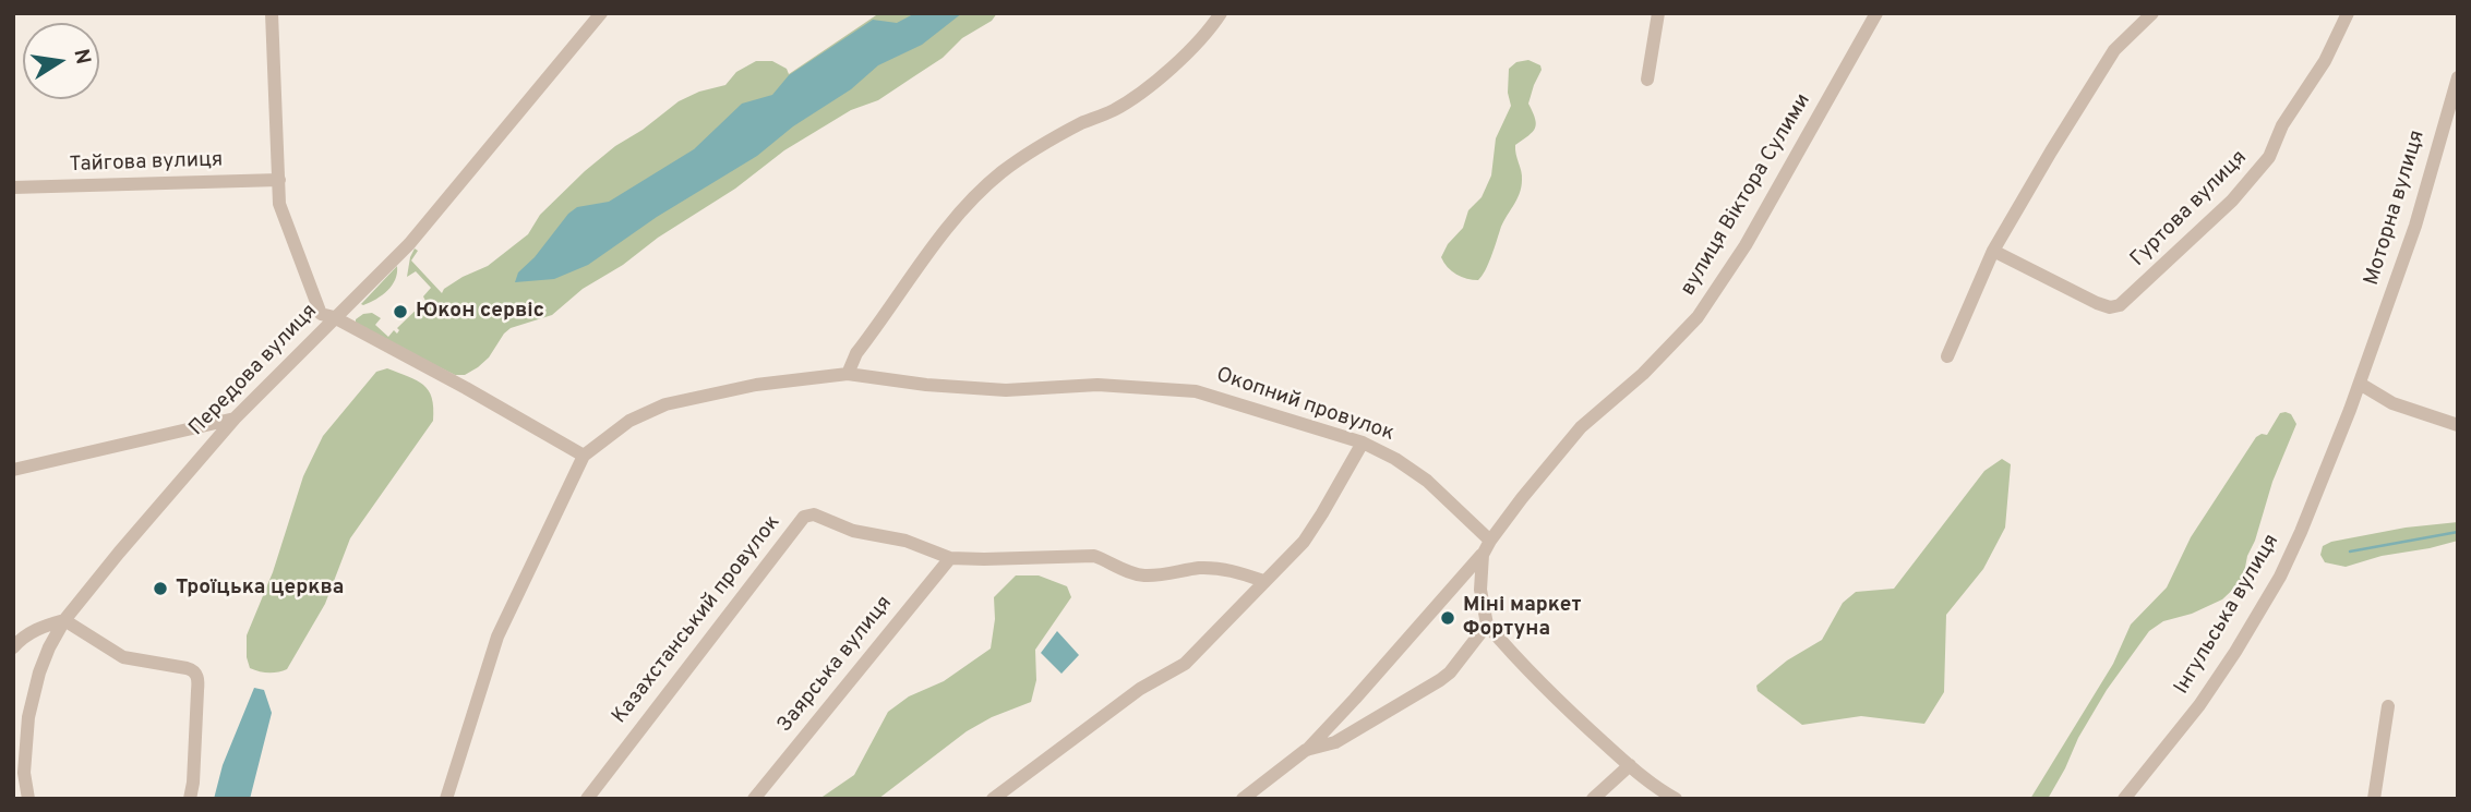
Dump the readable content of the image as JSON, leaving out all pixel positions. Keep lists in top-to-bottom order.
{
  "streets": {
    "street": [
      "Тайгова вулиця",
      "вулиця Віктора Сулими",
      "Моторна вулиця",
      "Гуртова вулиця",
      "Передова вулиця",
      "Окопний провулок",
      "Інгульська вулиця",
      "Казахстанський провулок",
      "Заярська вулиця"
    ]
  },
  "crossings": [
    ["вулиця Віктора Сулими", "Окопний провулок"],
    ["Моторна вулиця", "Інгульська вулиця"],
    ["Казахстанський провулок", "Заярська вулиця"]
  ],
  "places": ["Юкон сервіс", "Троїцька церква", "Міні маркет Фортуна"],
  "north": "right"
}
